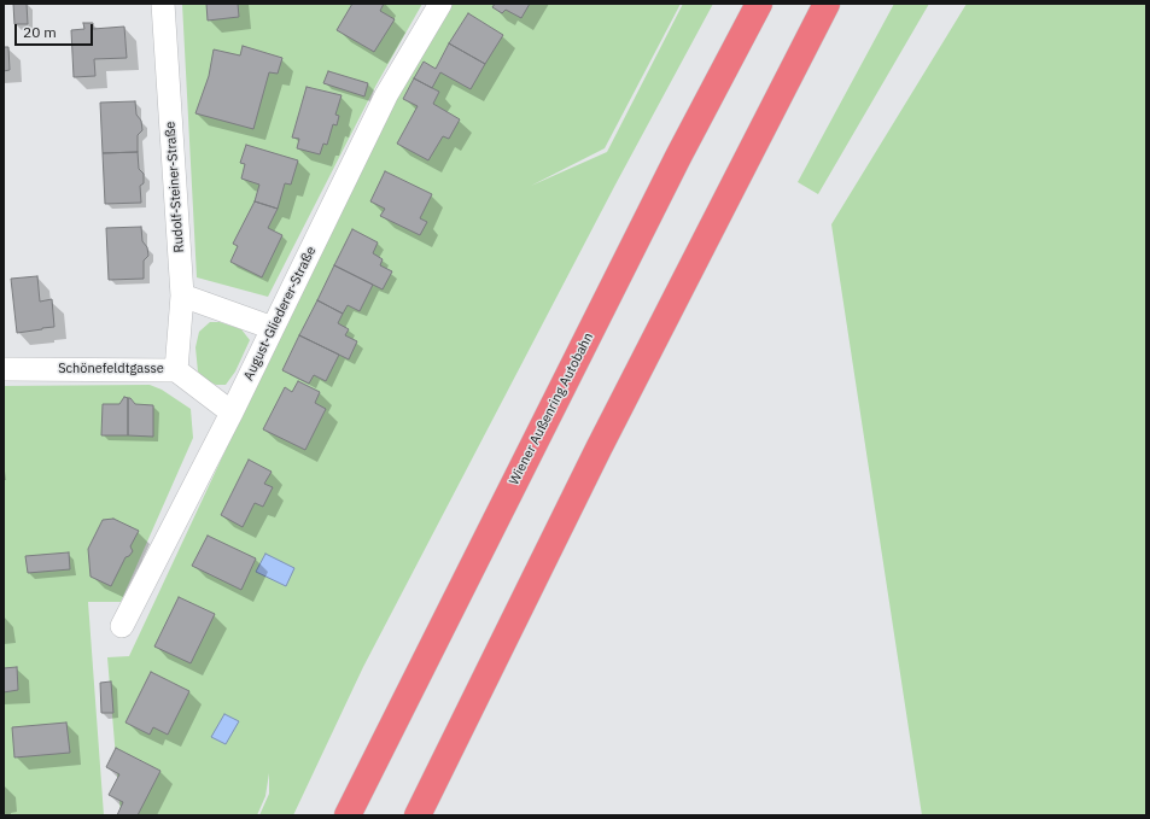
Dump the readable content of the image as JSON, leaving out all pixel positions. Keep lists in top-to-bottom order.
{
  "streets": {
    "highway": ["Wiener Außenring Autobahn"],
    "street": ["Rudolf-Steiner-Straße", "August-Gliederer-Straße", "Schönefeldtgasse"]
  },
  "crossings": [
    ["Rudolf-Steiner-Straße", "Schönefeldtgasse"],
    ["August-Gliederer-Straße", "Schönefeldtgasse"]
  ],
  "scale_bar": "20 m"
}
